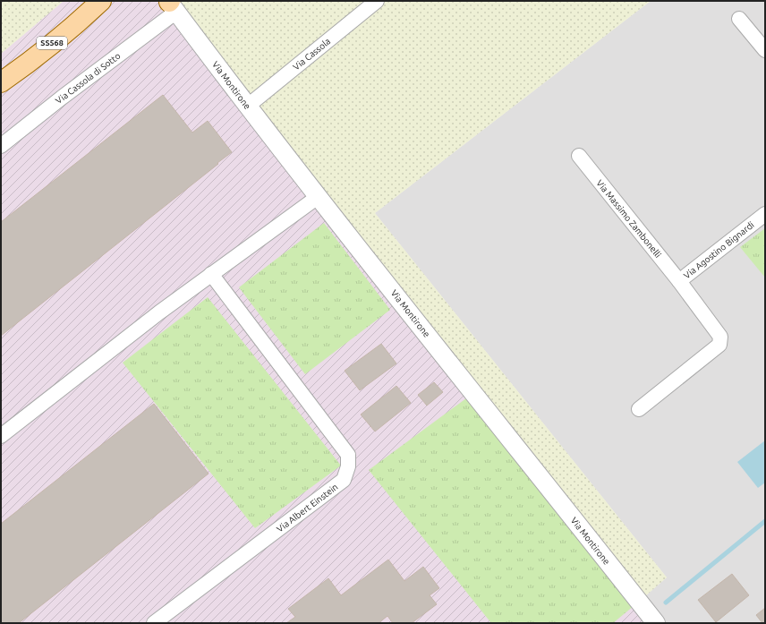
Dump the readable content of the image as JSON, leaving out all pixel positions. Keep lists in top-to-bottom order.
{
  "streets": {
    "main road": ["SS568"],
    "street": [
      "Via Cassola",
      "Via Cassola di Sotto",
      "Via Montirone",
      "Via Massimo Zambonelli",
      "Via Agostino Bignardi",
      "Via Albert Einstein"
    ]
  },
  "crossings": [
    ["Via Cassola", "Via Montirone"],
    ["Via Cassola di Sotto", "Via Montirone"],
    ["Via Massimo Zambonelli", "Via Agostino Bignardi"]
  ]
}
